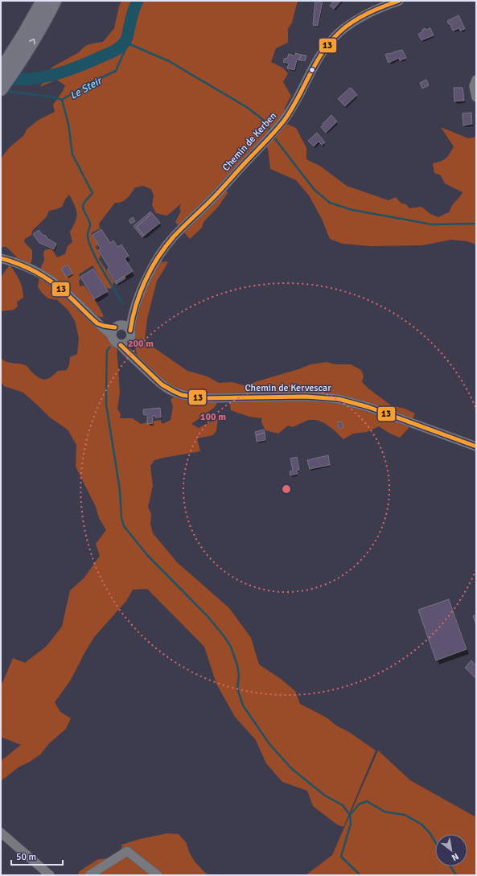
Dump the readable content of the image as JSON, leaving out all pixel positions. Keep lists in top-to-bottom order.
{
  "streets": {
    "street": ["Chemin de Kerben", "Chemin de Kervescar"]
  },
  "crossings": [
    ["Chemin de Kerben", "Chemin de Kervescar"]
  ],
  "water": ["Le Steir"],
  "lines": ["transit line 13"],
  "scale_bar": "50 m",
  "north": "bottom right",
  "rings": ["200 m", "100 m"]
}
